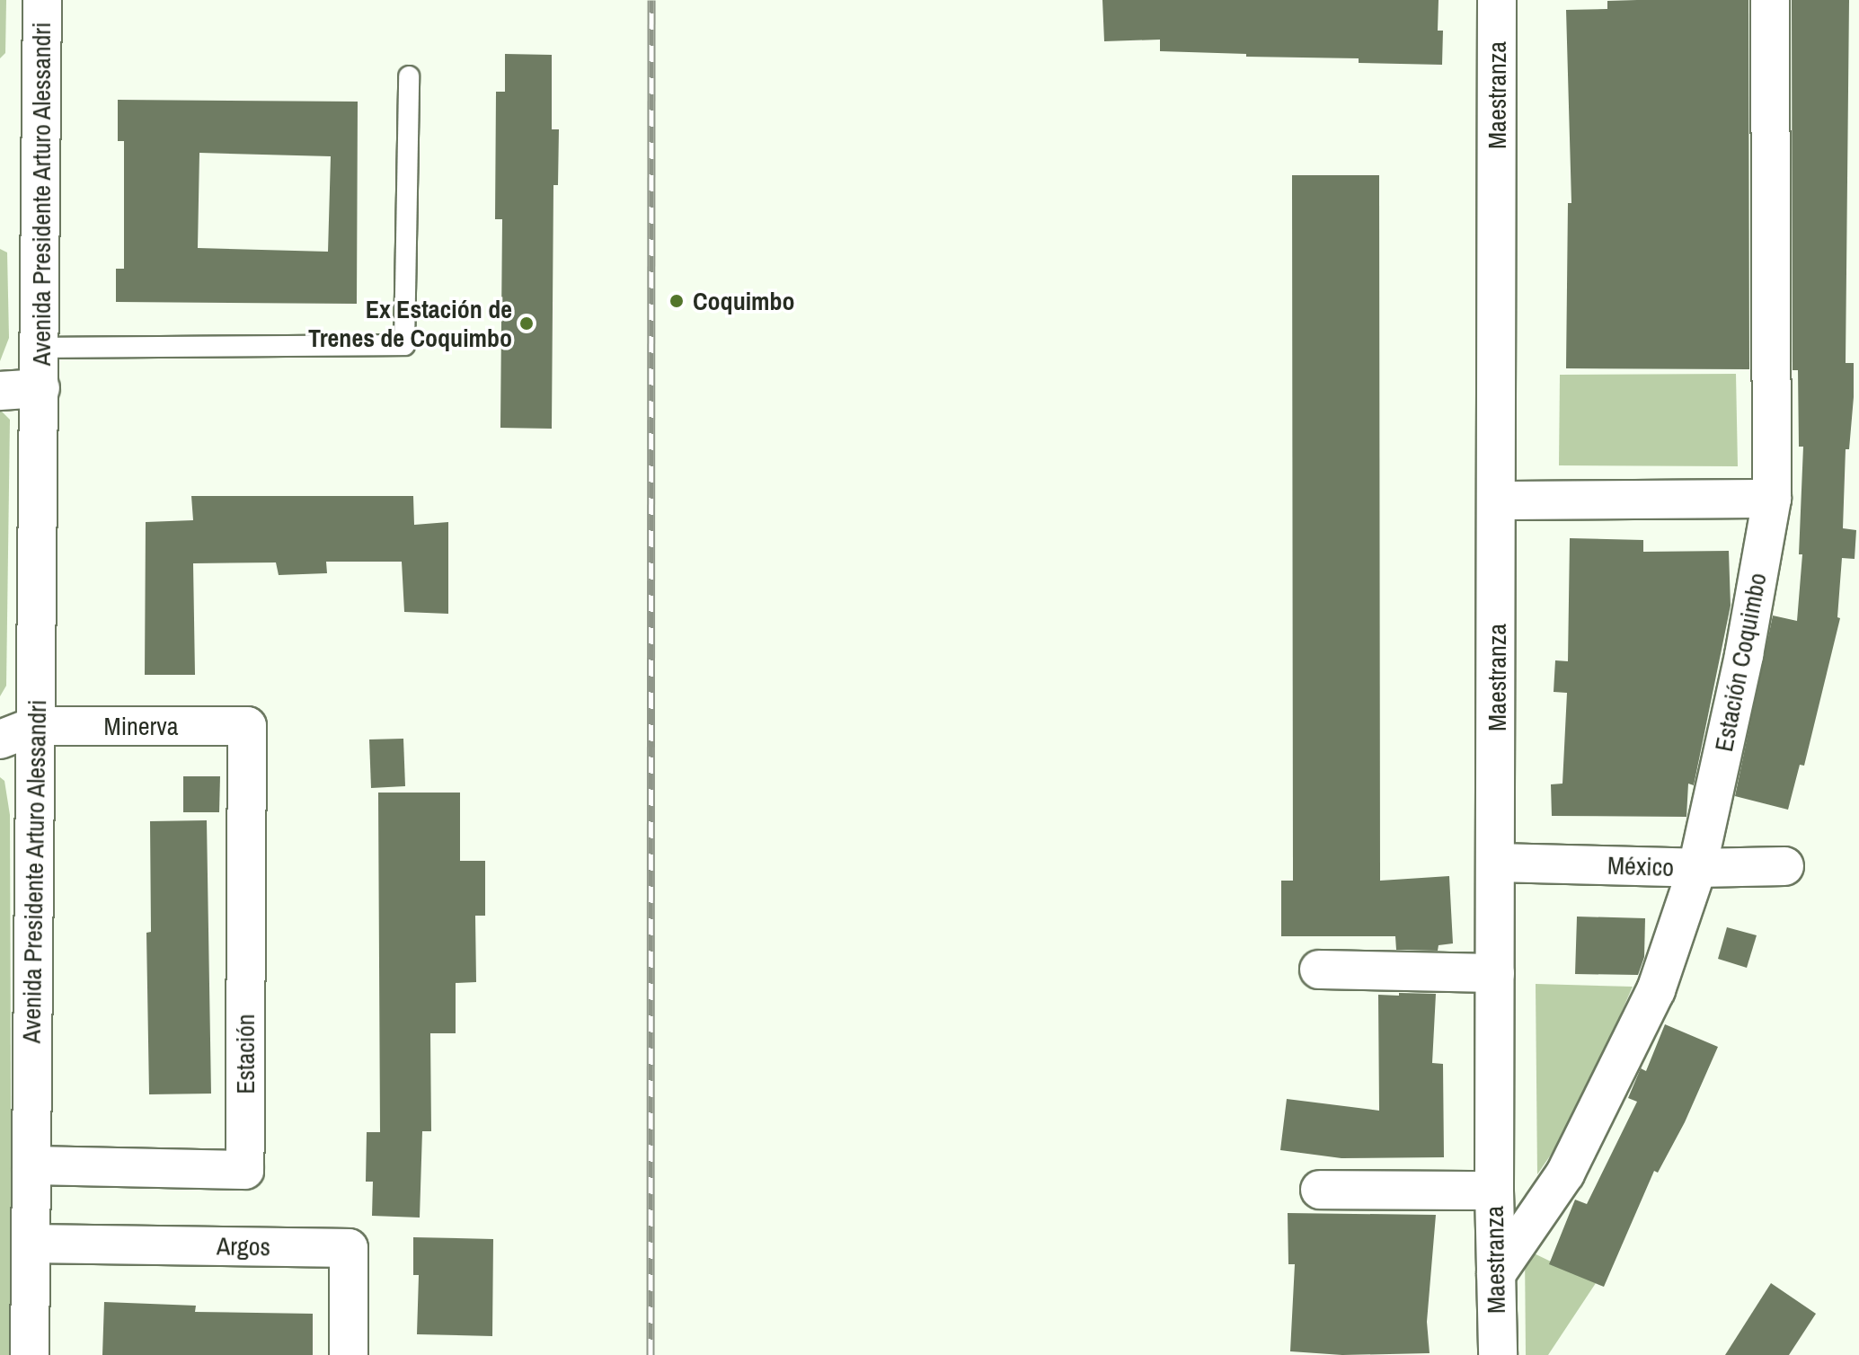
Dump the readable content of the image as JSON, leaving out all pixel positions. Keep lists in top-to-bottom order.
{
  "streets": {
    "street": [
      "Maestranza",
      "Avenida Presidente Arturo Alessandri",
      "Estación Coquimbo",
      "Minerva",
      "México",
      "Estación",
      "Argos"
    ]
  },
  "crossings": [
    ["Maestranza", "Estación Coquimbo"],
    ["Maestranza", "México"],
    ["Avenida Presidente Arturo Alessandri", "Minerva"],
    ["Avenida Presidente Arturo Alessandri", "Estación"],
    ["Avenida Presidente Arturo Alessandri", "Argos"],
    ["Estación Coquimbo", "México"],
    ["Minerva", "Estación"]
  ],
  "places": ["Coquimbo", "Ex Estación de Trenes de Coquimbo"]
}
